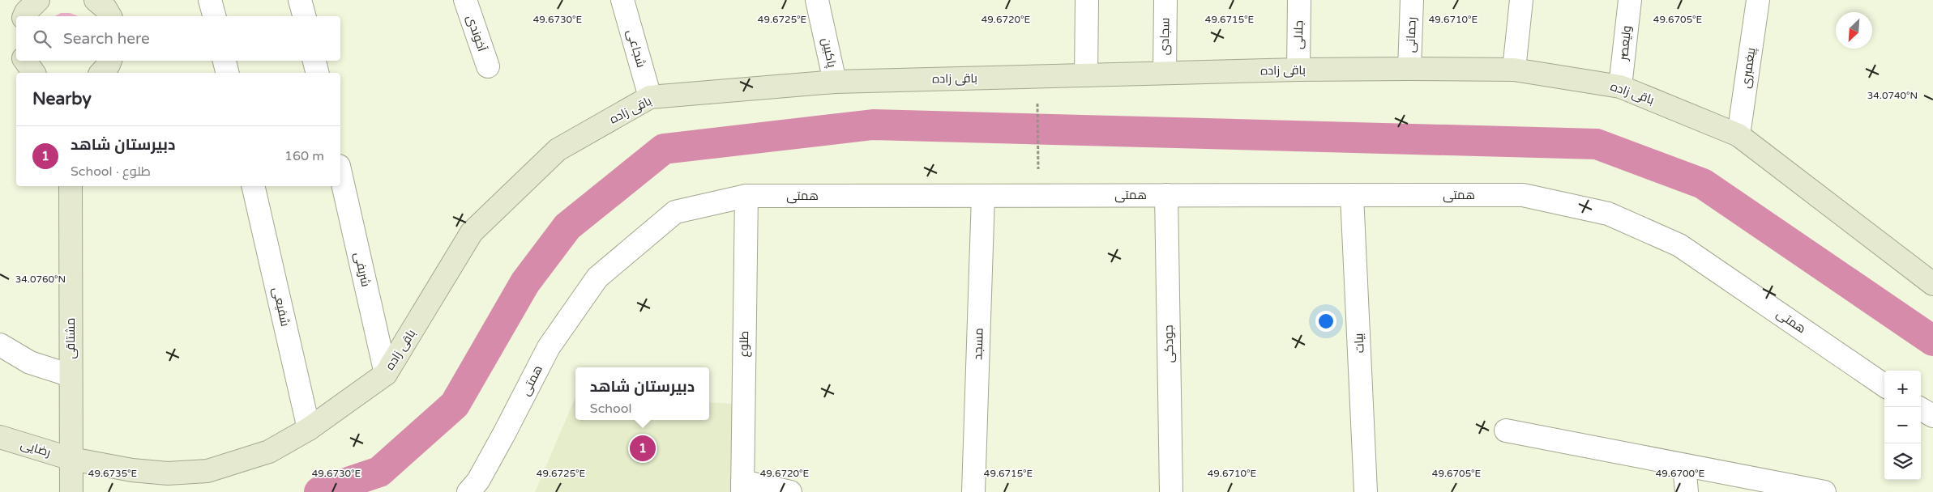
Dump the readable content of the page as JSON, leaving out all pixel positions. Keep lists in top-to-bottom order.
{
  "streets": {
    "street": [
      "آخوندی",
      "جلالی",
      "رحمانی",
      "سجادی",
      "ولیعصر",
      "شجاعی",
      "پاکبین",
      "پیغمبری",
      "باقی زاده",
      "همتی",
      "شریفی",
      "شفیعی",
      "مشتاقی",
      "بیات",
      "طلوع",
      "مسجد",
      "جودکی",
      "رضایی"
    ]
  },
  "crossings": [
    ["جلالی", "باقی زاده"],
    ["رحمانی", "باقی زاده"],
    ["سجادی", "باقی زاده"],
    ["ولیعصر", "باقی زاده"],
    ["شجاعی", "باقی زاده"],
    ["پاکبین", "باقی زاده"],
    ["پیغمبری", "باقی زاده"],
    ["باقی زاده", "شریفی"],
    ["باقی زاده", "شفیعی"],
    ["باقی زاده", "مشتاقی"],
    ["باقی زاده", "رضایی"],
    ["همتی", "بیات"],
    ["همتی", "طلوع"],
    ["همتی", "مسجد"],
    ["همتی", "جودکی"],
    ["مشتاقی", "رضایی"]
  ],
  "north": "bottom left",
  "page": {
    "search": "Search here",
    "heading": "Nearby",
    "list": [
      {
        "mark": "1",
        "name": "دبیرستان شاهد",
        "note": "School · طلوع",
        "value": "160 m"
      }
    ],
    "popup": ["دبیرستان شاهد", "School"],
    "map_buttons": ["+", "−"],
    "pins": "1"
  },
  "coordinates": [
    "49.6730°E",
    "49.6725°E",
    "49.6720°E",
    "49.6715°E",
    "49.6710°E",
    "49.6705°E",
    "34.0740°N",
    "34.0760°N",
    "49.6735°E",
    "49.6700°E"
  ]
}
